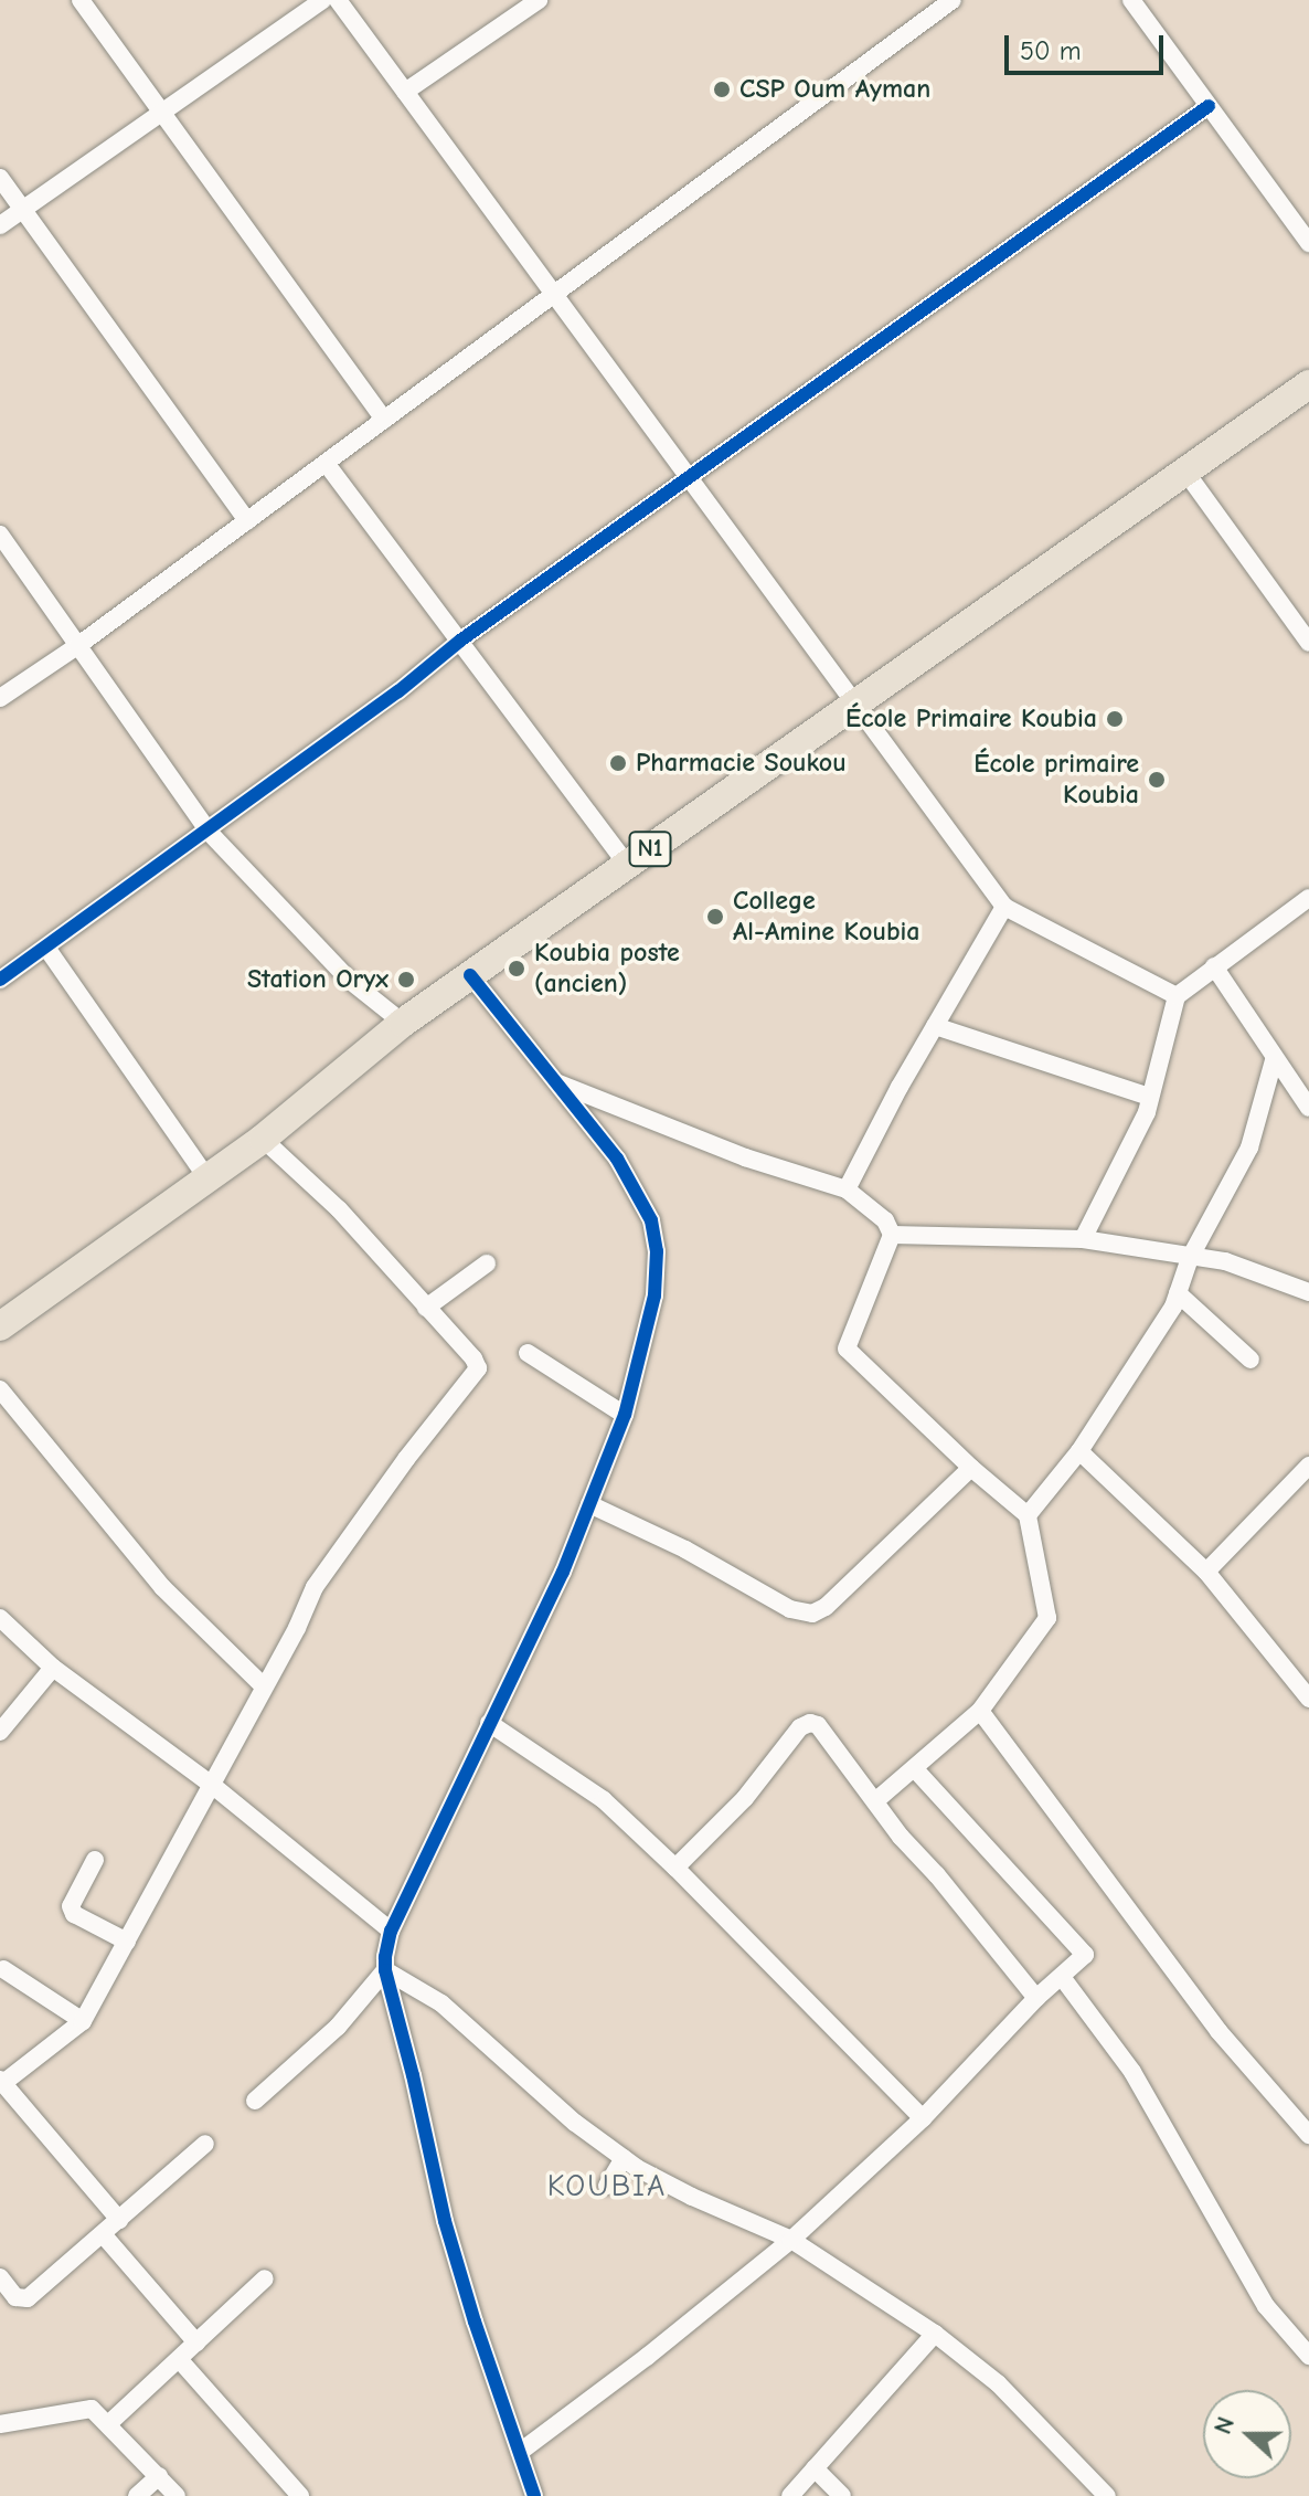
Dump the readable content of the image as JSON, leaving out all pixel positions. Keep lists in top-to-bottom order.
{
  "streets": {
    "main road": ["N1"]
  },
  "districts": ["KOUBIA"],
  "places": [
    "CSP Oum Ayman",
    "École Primaire Koubia",
    "Pharmacie Soukou",
    "École primaire Koubia",
    "College Al-Amine Koubia",
    "Koubia poste (ancien)",
    "Station Oryx"
  ],
  "scale_bar": "50 m",
  "north": "left"
}
